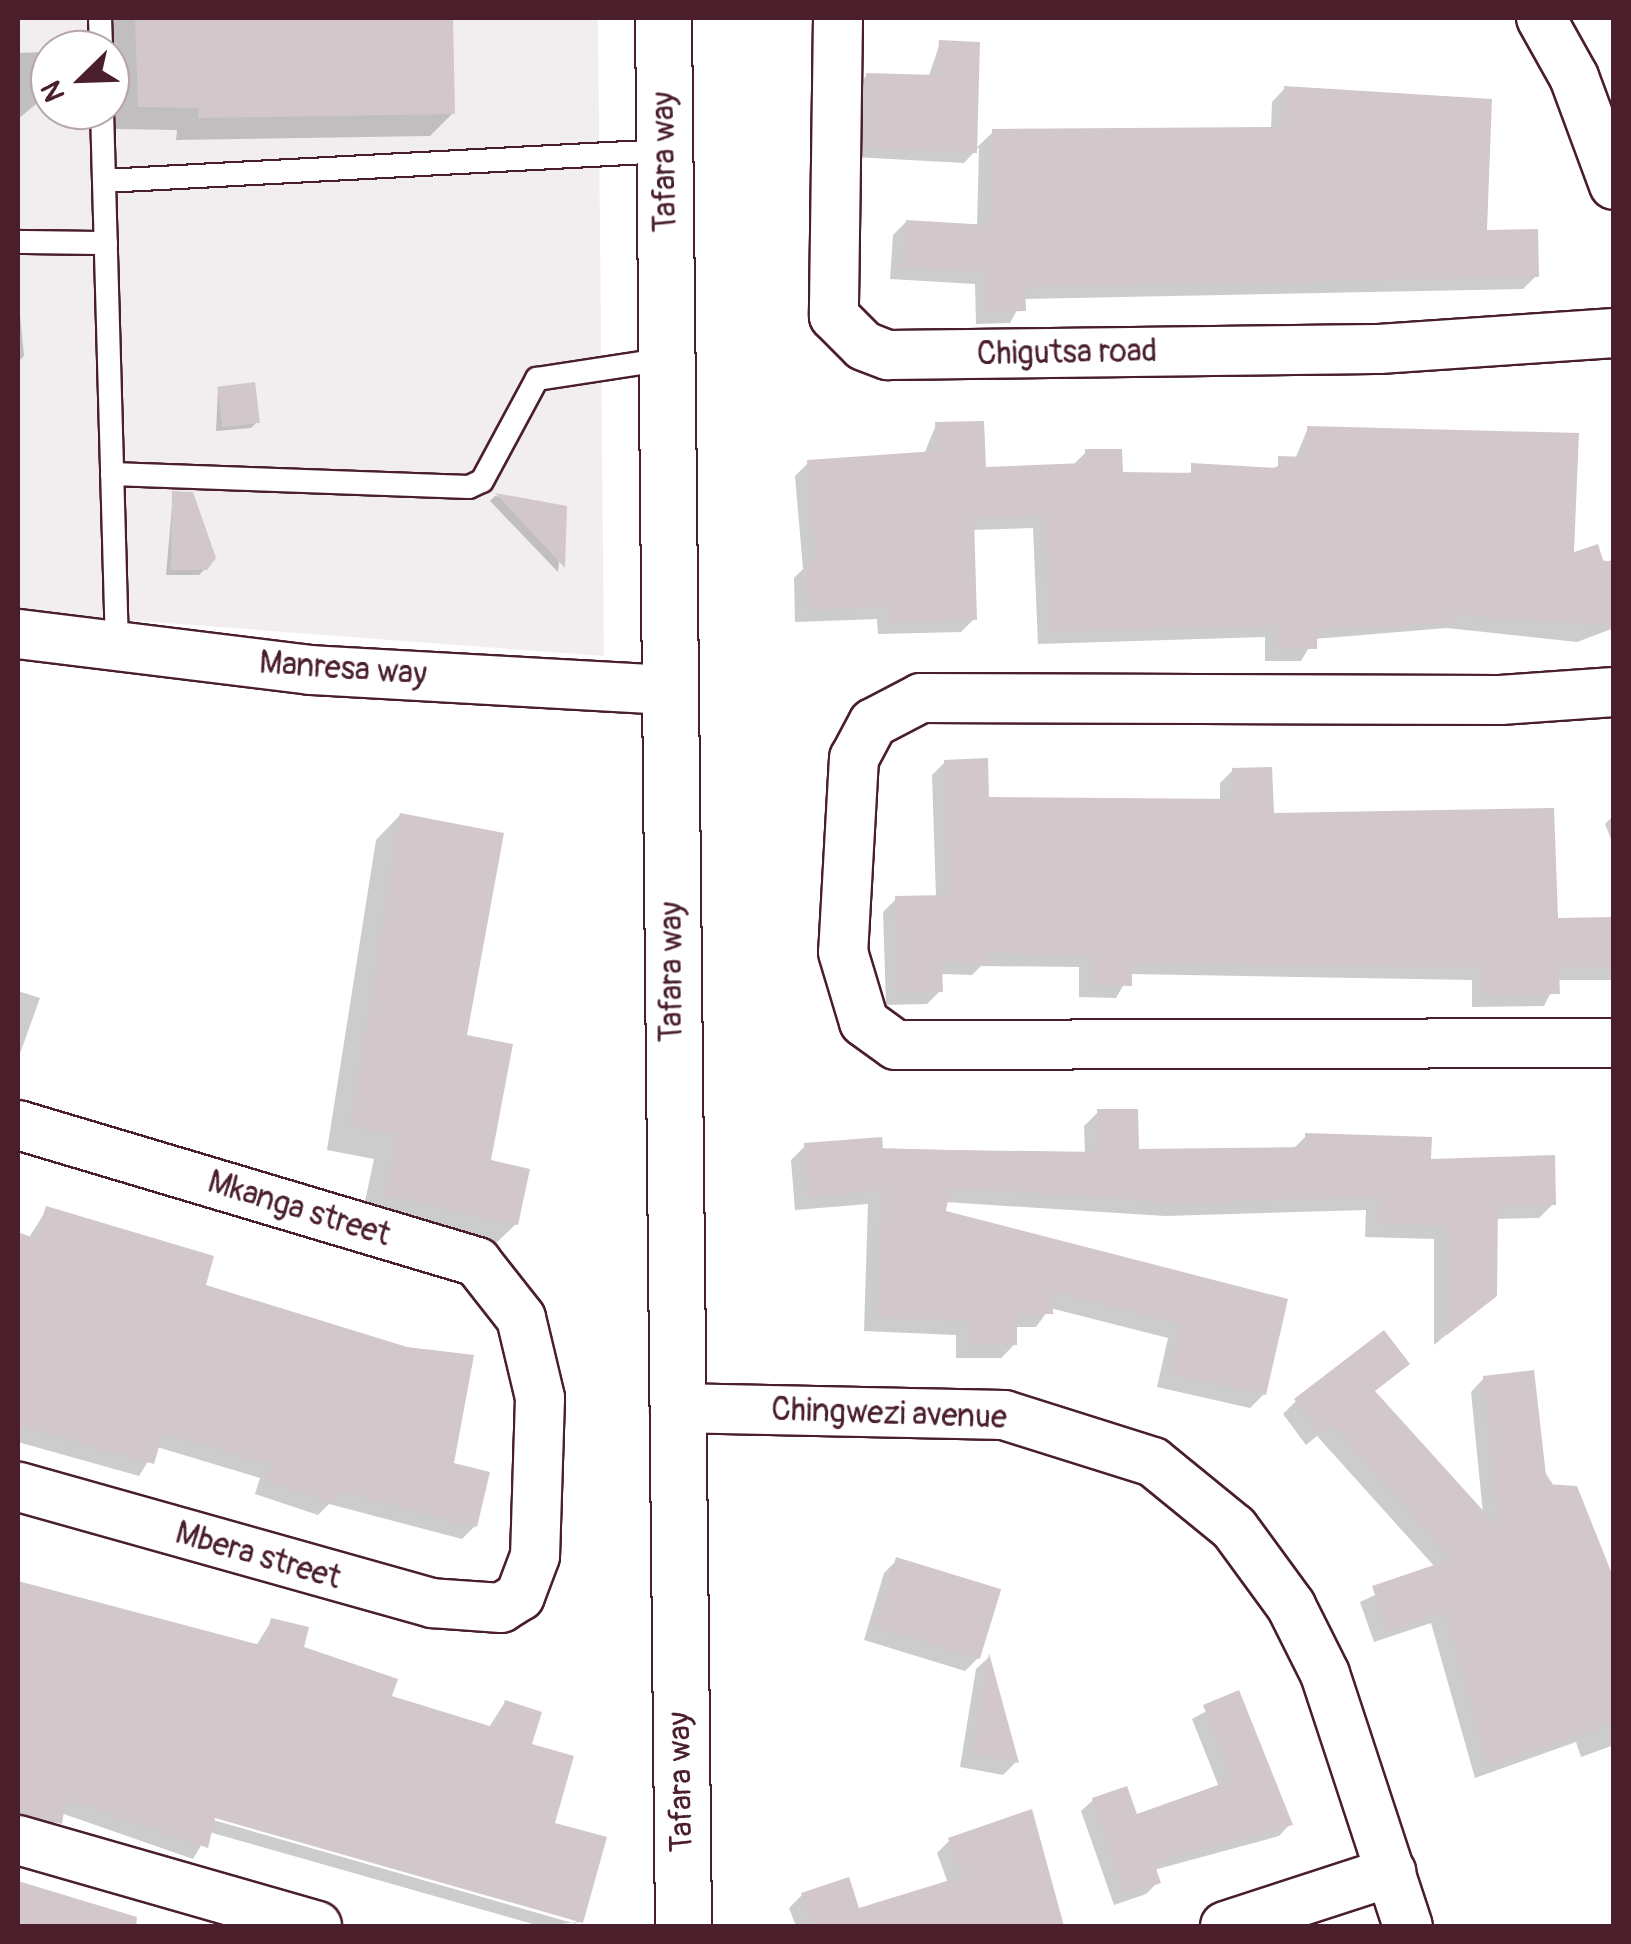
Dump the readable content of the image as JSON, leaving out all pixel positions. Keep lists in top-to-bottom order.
{
  "streets": {
    "street": [
      "Tafara way",
      "Chigutsa road",
      "Manresa way",
      "Mkanga street",
      "Chingwezi avenue",
      "Mbera street"
    ]
  },
  "crossings": [
    ["Tafara way", "Manresa way"],
    ["Tafara way", "Chingwezi avenue"],
    ["Mkanga street", "Mbera street"]
  ],
  "north": "bottom left"
}
